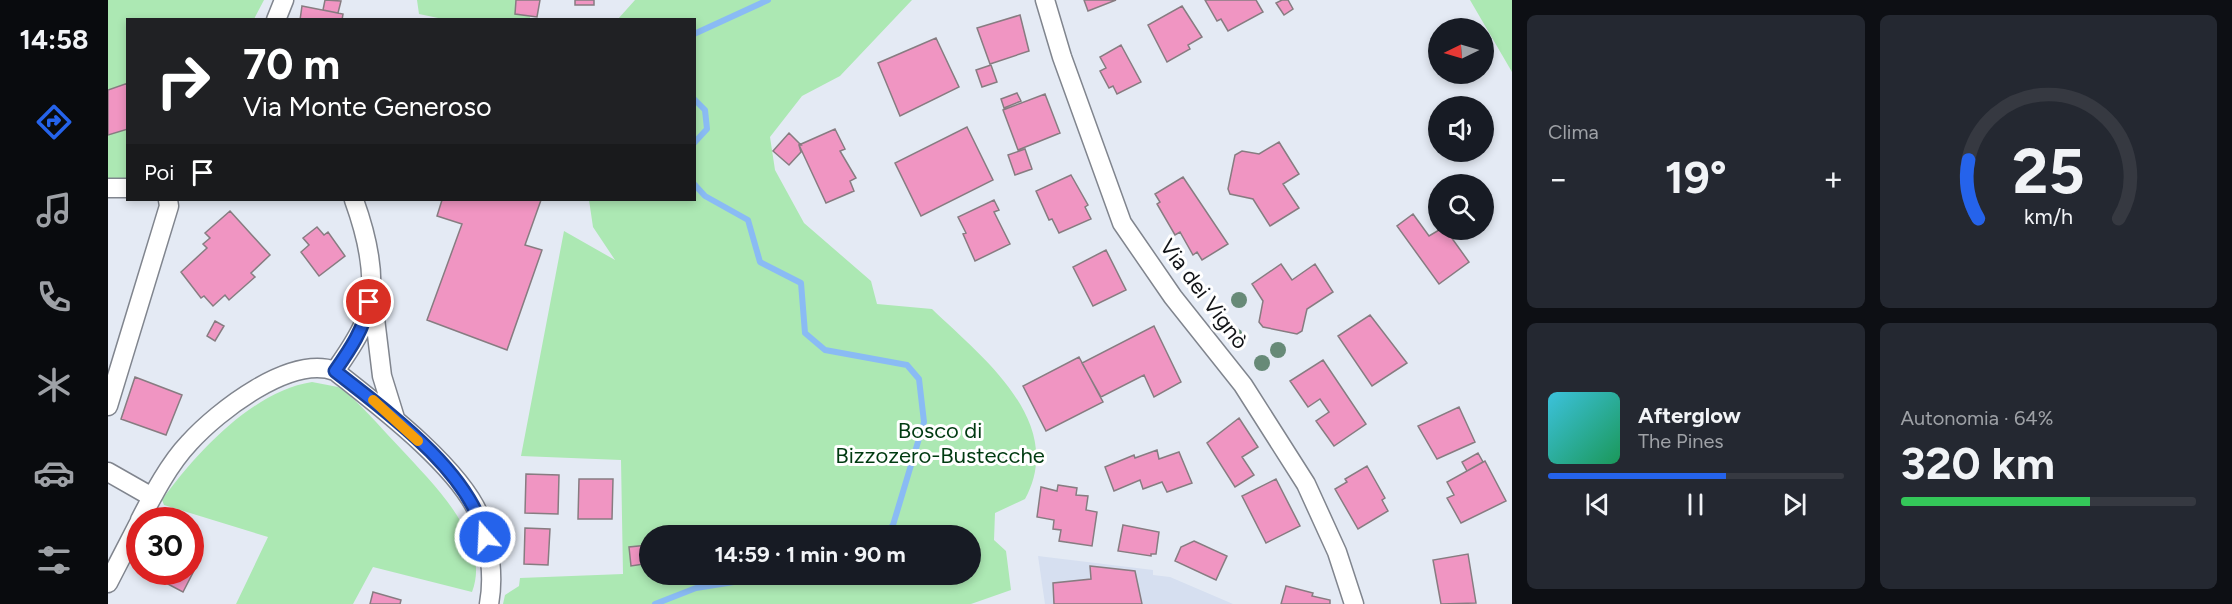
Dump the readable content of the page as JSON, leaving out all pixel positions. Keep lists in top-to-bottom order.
{
  "streets": {
    "street": ["Via dei Vignò"]
  },
  "parks": ["Bosco di Bizzozero-Bustecche"],
  "north": "left",
  "page": {
    "tabs": "14:58",
    "tile": [
      "Clima",
      ["Autonomia · 64%", "320 km"]
    ],
    "turn": ["70 m", "Via Monte Generoso"],
    "then": "Poi",
    "heat": ["−", "19°", "+"],
    "song": ["Afterglow", "The Pines"],
    "limit": "30",
    "trip": "14:59 · 1 min · 90 m",
    "gauge": ["25", "km/h"]
  }
}
